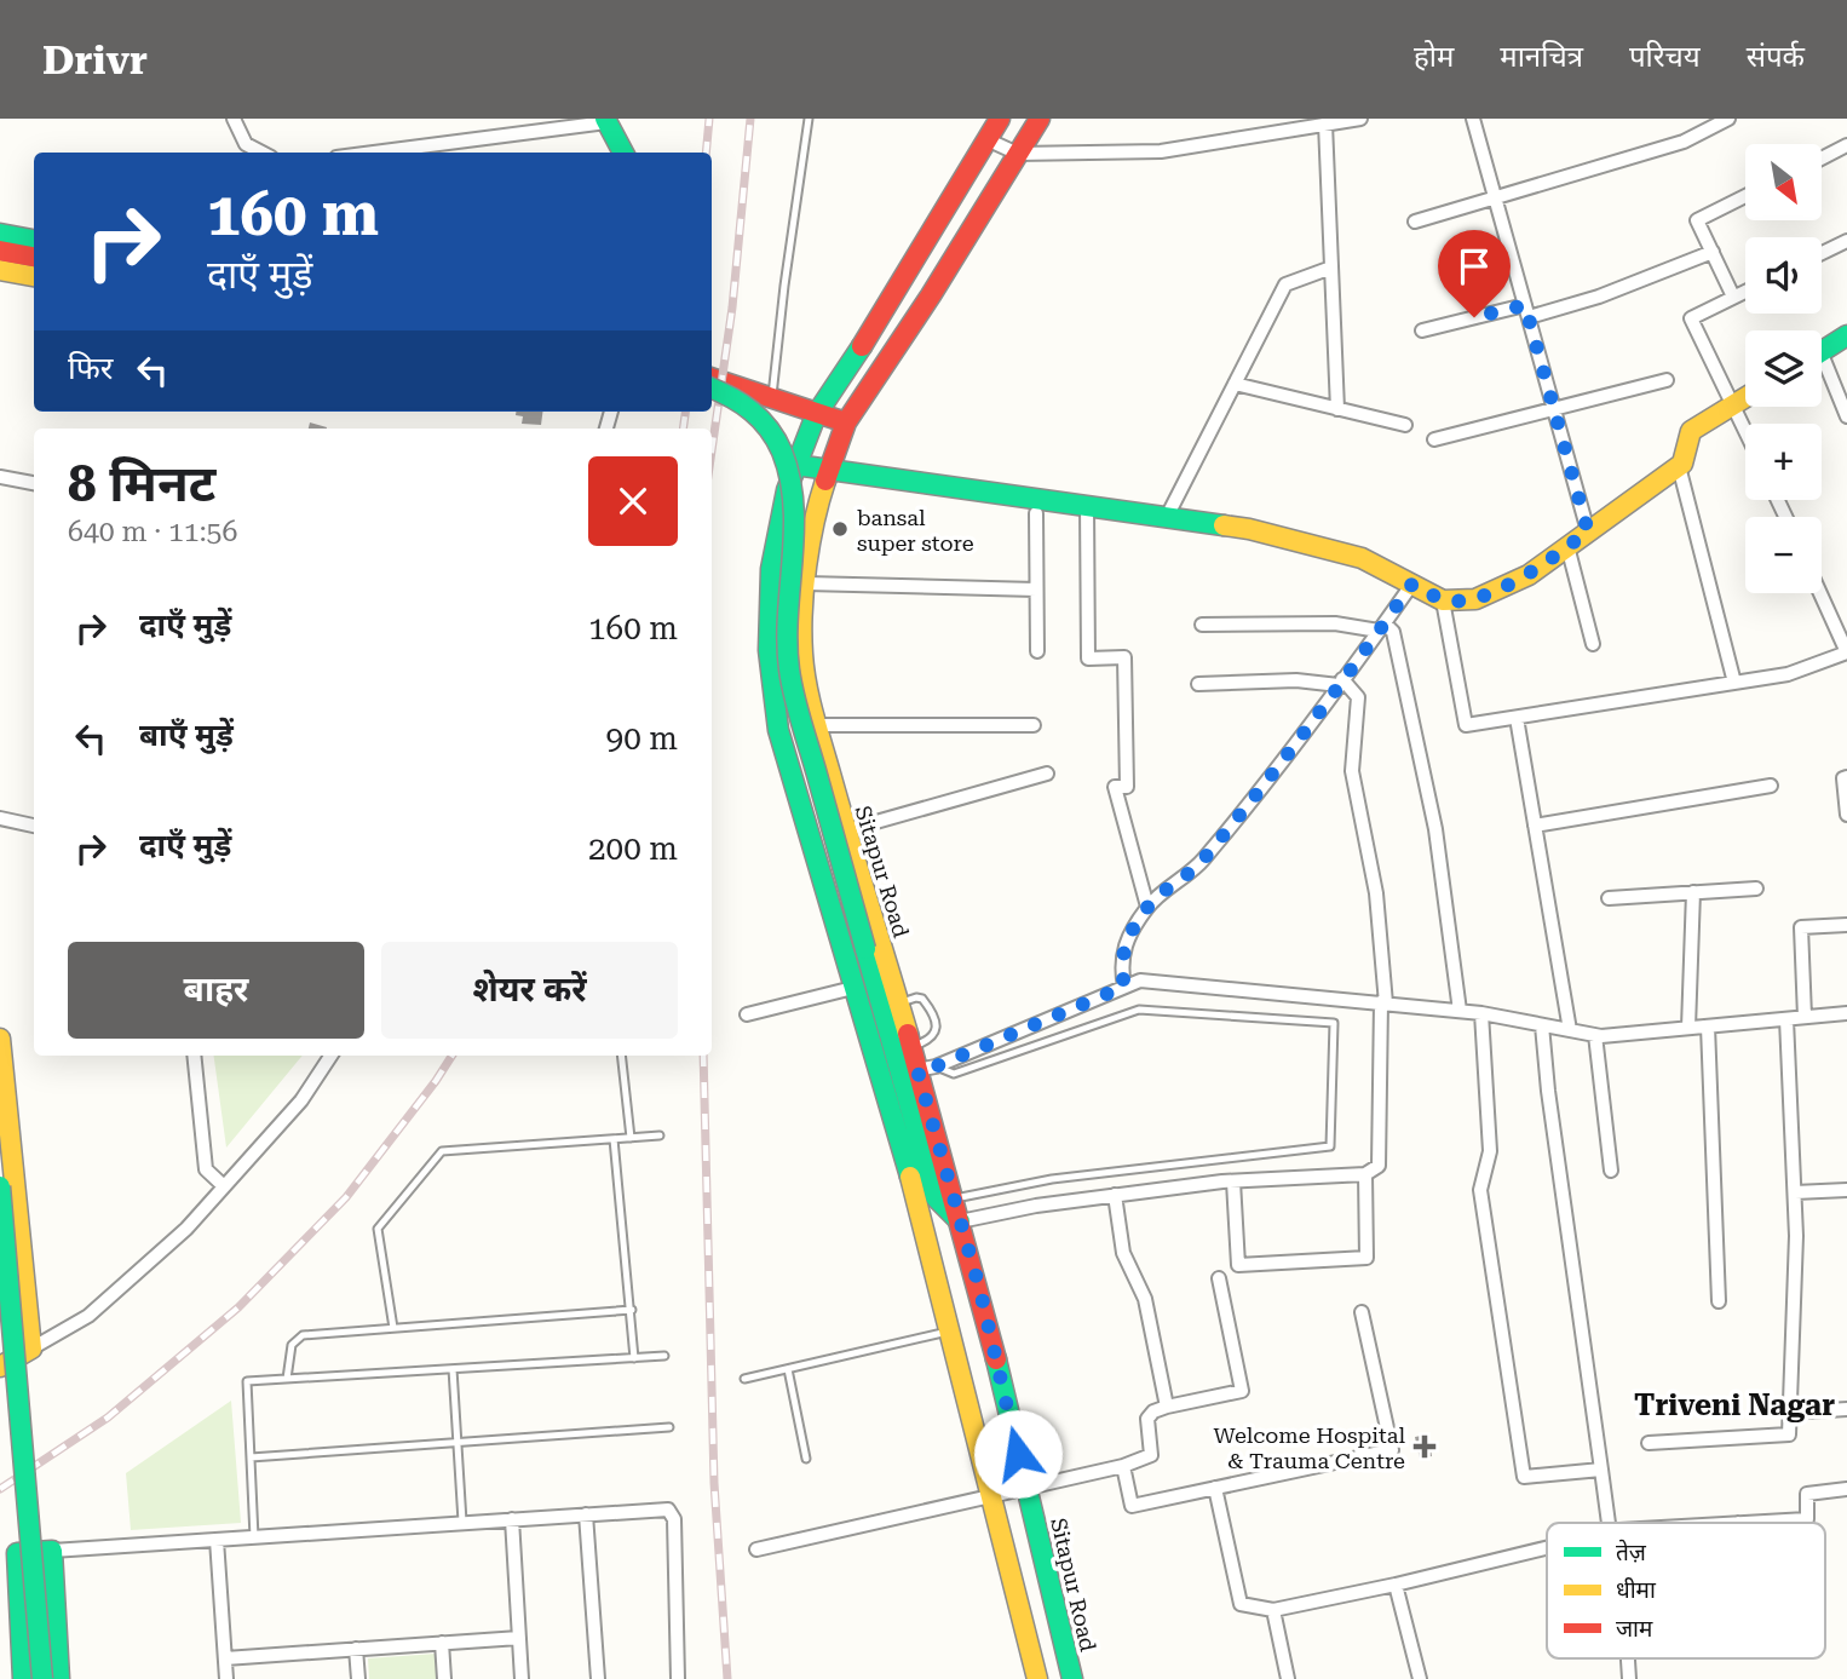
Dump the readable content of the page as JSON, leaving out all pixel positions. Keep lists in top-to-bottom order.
{
  "streets": {
    "main road": ["Sitapur Road"]
  },
  "districts": ["Triveni Nagar"],
  "places": {
    "other": ["bansal super store"],
    "health": ["Welcome Hospital & Trauma Centre"]
  },
  "legend": ["तेज़", "धीमा", "जाम"],
  "north": "bottom right",
  "page": {
    "header": "Drivr",
    "nav": [
      "होम",
      "मानचित्र",
      "परिचय",
      "संपर्क"
    ],
    "map_buttons": ["+", "−"],
    "turn": ["160 m", "दाएँ मुड़ें"],
    "then": "फिर",
    "heading": ["8 मिनट", "640 m · 11:56"],
    "list": [
      {
        "name": "दाएँ मुड़ें",
        "value": "160 m"
      },
      {
        "name": "बाएँ मुड़ें",
        "value": "90 m"
      },
      {
        "name": "दाएँ मुड़ें",
        "value": "200 m"
      }
    ],
    "buttons": ["बाहर", "शेयर करें"]
  }
}
